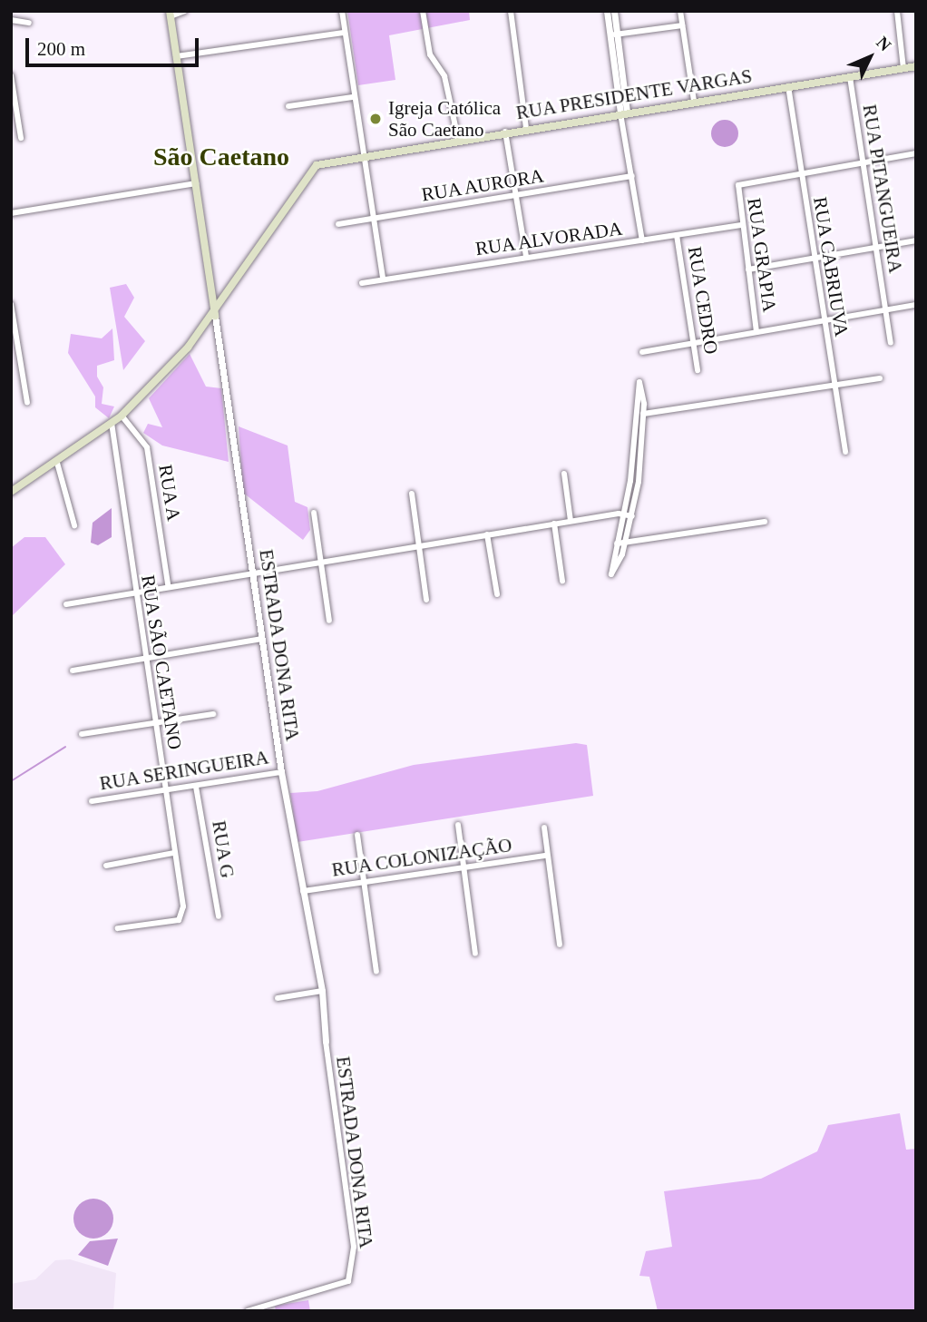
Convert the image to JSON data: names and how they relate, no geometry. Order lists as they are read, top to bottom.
{
  "streets": {
    "main road": ["RUA PRESIDENTE VARGAS", "ESTRADA DONA RITA"],
    "street": [
      "RUA AURORA",
      "RUA PITANGUEIRA",
      "RUA ALVORADA",
      "RUA GRAPIA",
      "RUA CABRIUVA",
      "RUA CEDRO",
      "RUA A",
      "RUA SÃO CAETANO",
      "RUA SERINGUEIRA",
      "RUA G",
      "RUA COLONIZAÇÃO"
    ]
  },
  "crossings": [
    ["RUA PRESIDENTE VARGAS", "RUA PITANGUEIRA"],
    ["RUA PRESIDENTE VARGAS", "RUA CABRIUVA"],
    ["RUA PRESIDENTE VARGAS", "RUA A"],
    ["RUA PRESIDENTE VARGAS", "ESTRADA DONA RITA"],
    ["RUA PRESIDENTE VARGAS", "RUA SÃO CAETANO"],
    ["RUA ALVORADA", "RUA GRAPIA"],
    ["RUA ALVORADA", "RUA CEDRO"],
    ["RUA GRAPIA", "RUA CABRIUVA"],
    ["ESTRADA DONA RITA", "RUA SERINGUEIRA"],
    ["ESTRADA DONA RITA", "RUA COLONIZAÇÃO"],
    ["RUA SÃO CAETANO", "RUA SERINGUEIRA"],
    ["RUA SERINGUEIRA", "RUA G"]
  ],
  "districts": ["São Caetano"],
  "places": ["Igreja Católica São Caetano"],
  "scale_bar": "200 m",
  "north": "top right"
}
